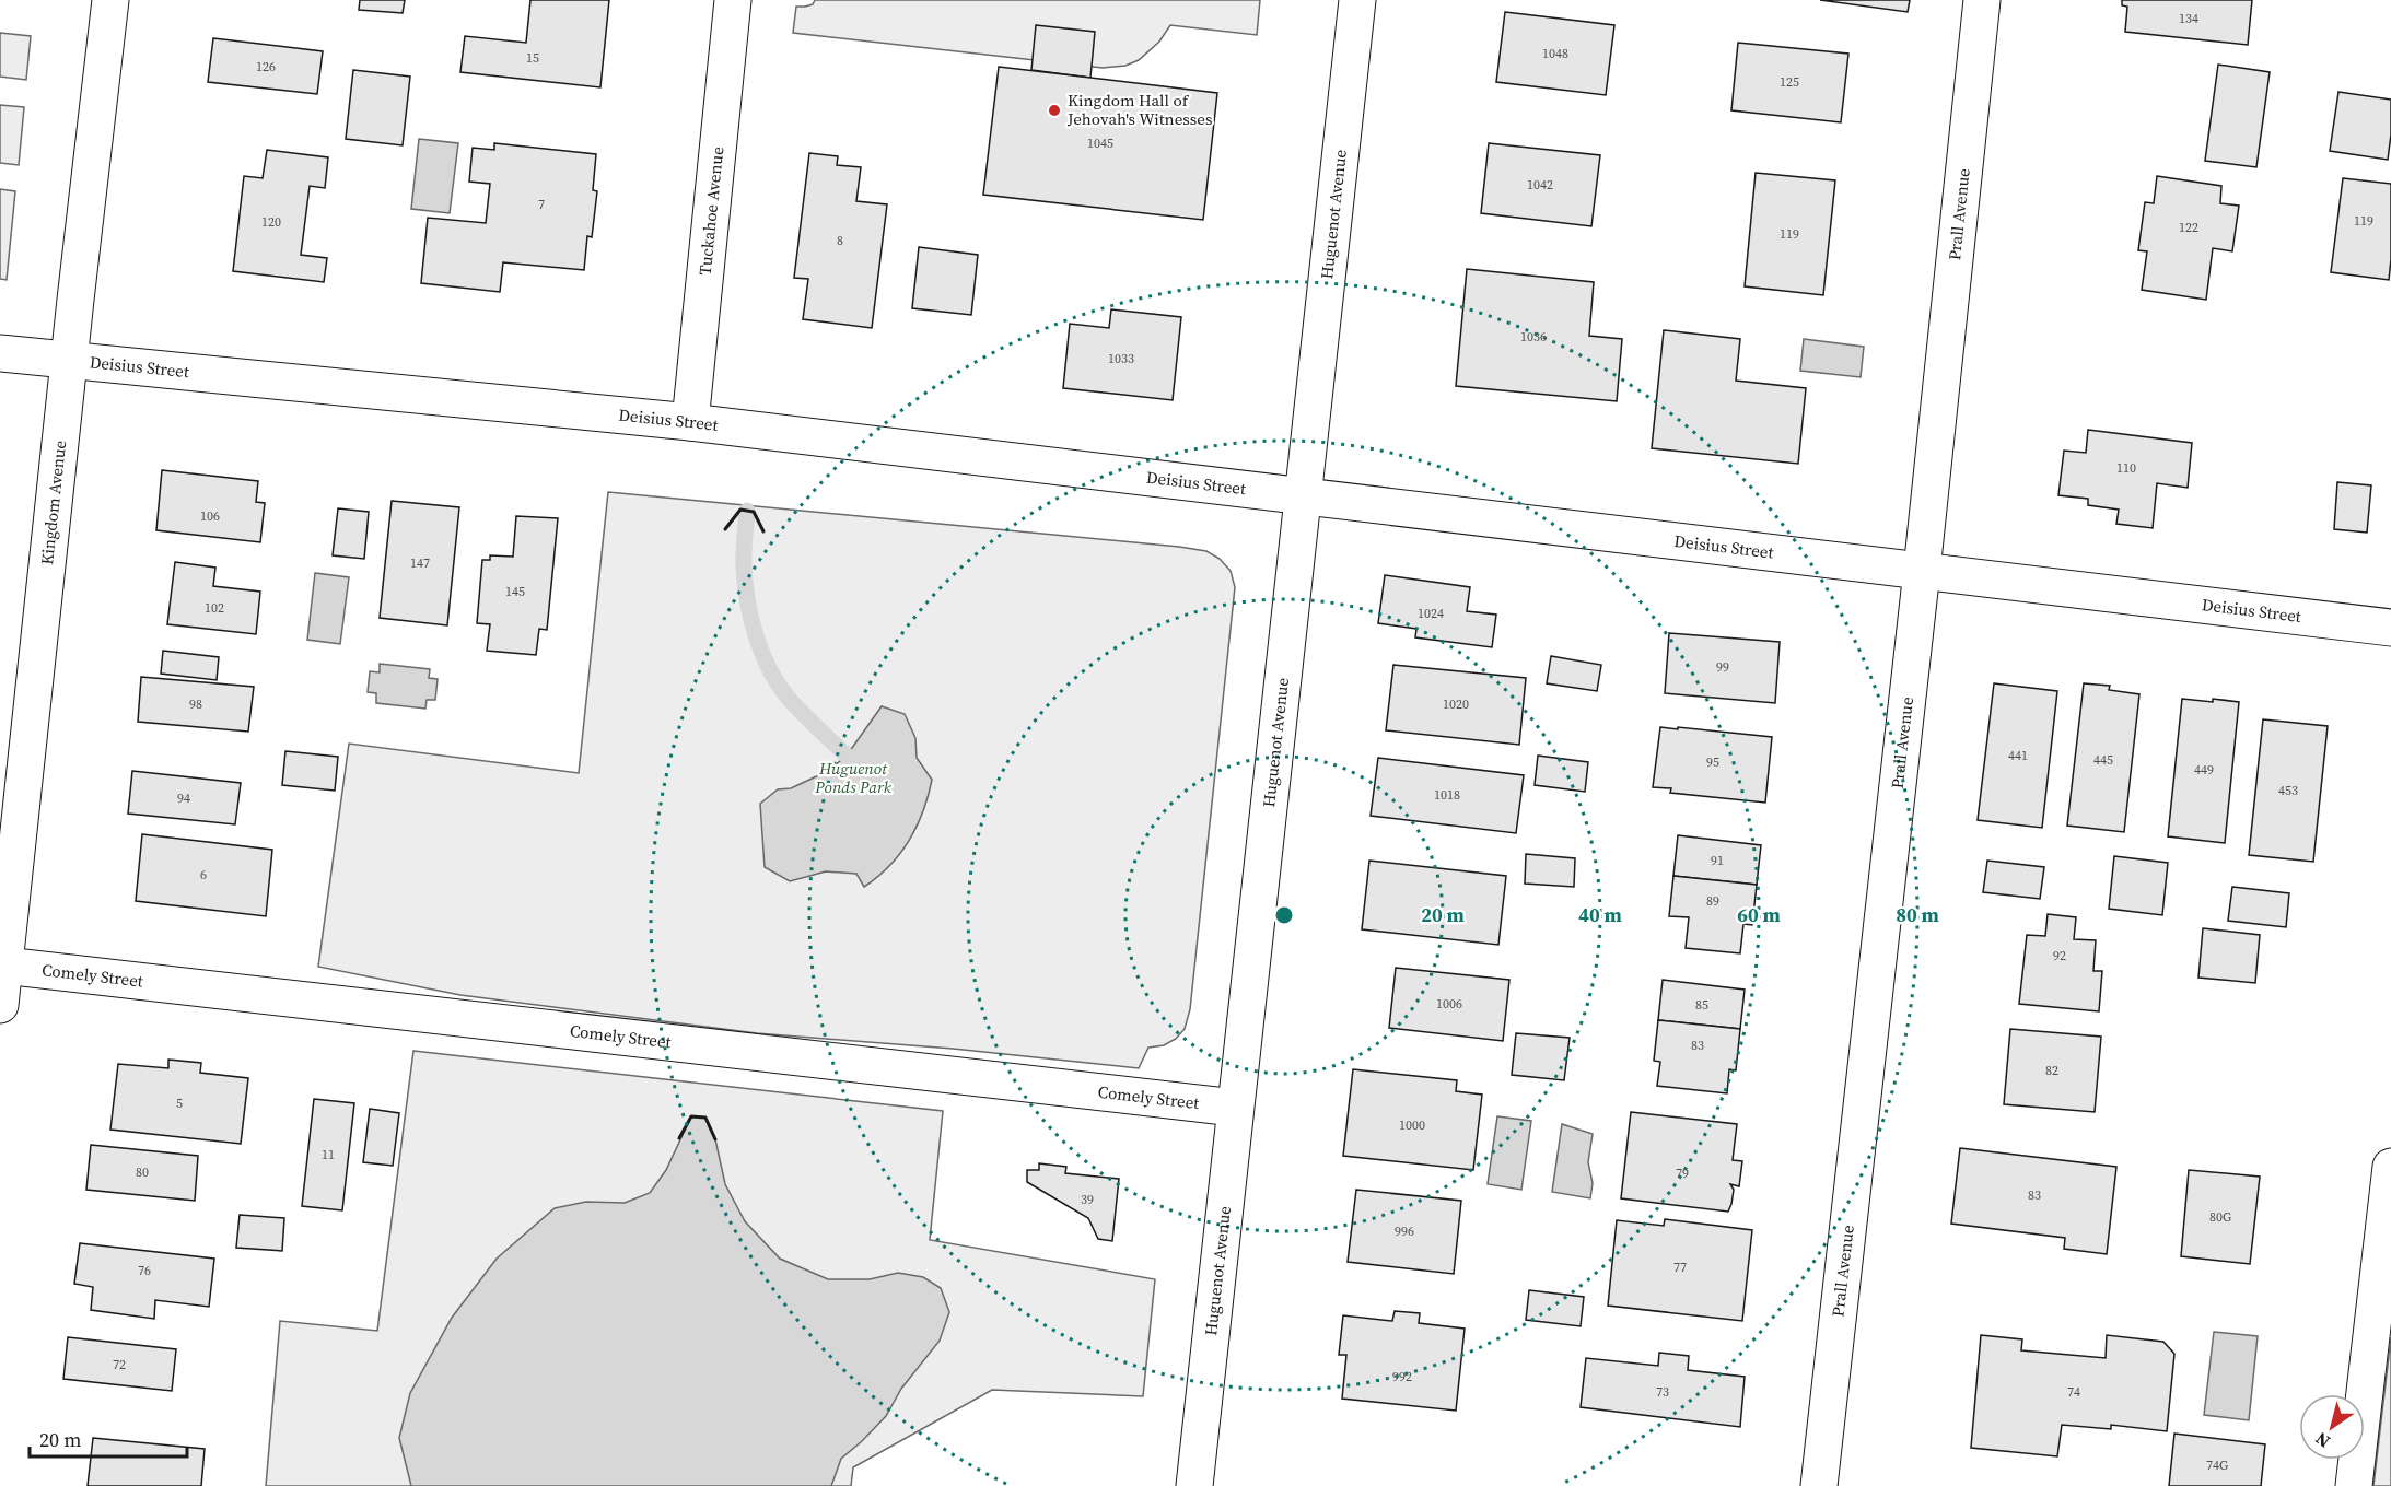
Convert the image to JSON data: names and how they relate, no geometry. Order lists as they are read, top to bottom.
{
  "streets": {
    "street": [
      "Tuckahoe Avenue",
      "Huguenot Avenue",
      "Prall Avenue",
      "Deisius Street",
      "Kingdom Avenue",
      "Comely Street"
    ]
  },
  "crossings": [
    ["Tuckahoe Avenue", "Deisius Street"],
    ["Huguenot Avenue", "Deisius Street"],
    ["Huguenot Avenue", "Comely Street"],
    ["Prall Avenue", "Deisius Street"],
    ["Deisius Street", "Kingdom Avenue"],
    ["Kingdom Avenue", "Comely Street"]
  ],
  "parks": ["Huguenot Ponds Park"],
  "places": ["Kingdom Hall of Jehovah's Witnesses"],
  "house_numbers": [
    "134",
    "1048",
    "15",
    "126",
    "125",
    "1045",
    "1042",
    "7",
    "119",
    "120",
    "122",
    "119",
    "8",
    "1036",
    "1033",
    "110",
    "106",
    "147",
    "145",
    "102",
    "1024",
    "99",
    "98",
    "1020",
    "441",
    "445",
    "95",
    "449",
    "453",
    "1018",
    "94",
    "91",
    "6",
    "89",
    "92",
    "1006",
    "85",
    "83",
    "82",
    "5",
    "1000",
    "11",
    "80",
    "79",
    "83",
    "39",
    "80G",
    "996",
    "77",
    "76",
    "72",
    "992",
    "73",
    "74",
    "74G"
  ],
  "scale_bar": "20 m",
  "north": "bottom left",
  "rings": [
    "20 m",
    "40 m",
    "60 m",
    "80 m"
  ]
}
